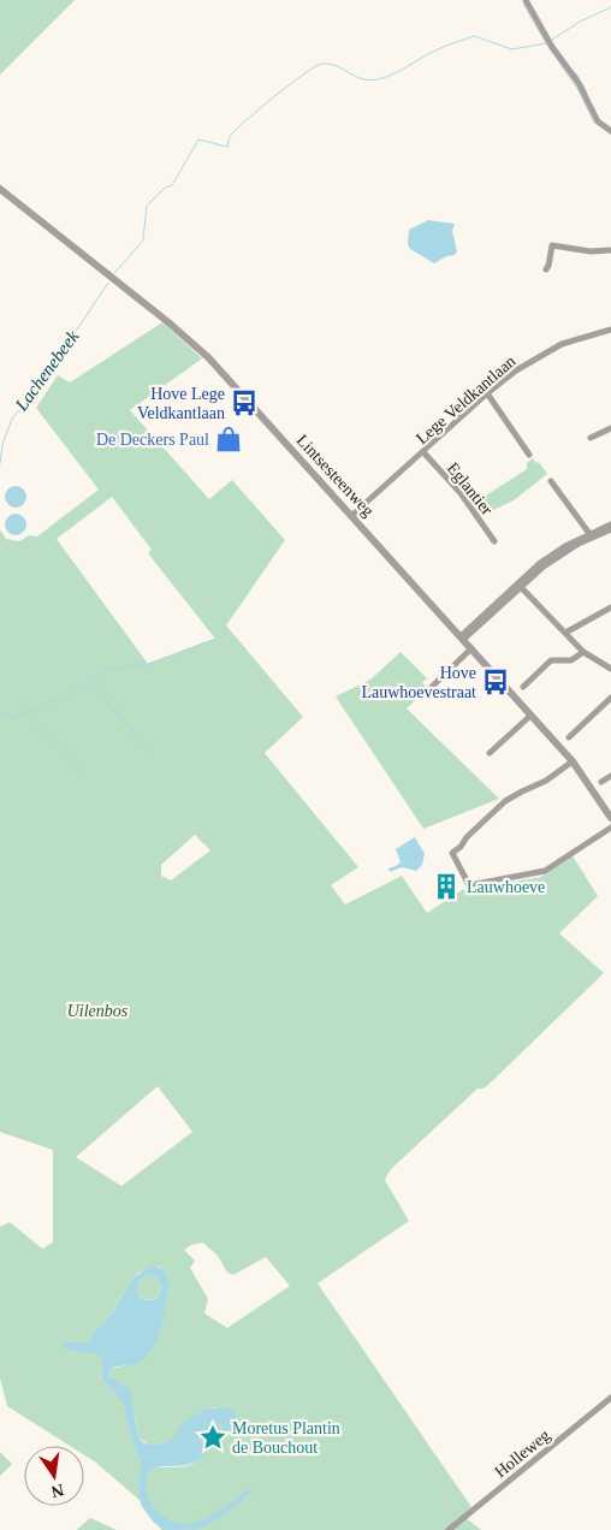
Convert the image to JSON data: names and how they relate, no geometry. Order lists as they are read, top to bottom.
{
  "streets": {
    "street": [
      "Lege Veldkantlaan",
      "Lintsesteenweg",
      "Eglantier",
      "Holleweg"
    ]
  },
  "crossings": [
    ["Lege Veldkantlaan", "Lintsesteenweg"],
    ["Lege Veldkantlaan", "Eglantier"]
  ],
  "water": ["Lachenebeek"],
  "parks": ["Uilenbos"],
  "places": {
    "bus stop": ["Hove Lege Veldkantlaan", "Hove Lauwhoevestraat"],
    "shop": ["De Deckers Paul"],
    "building": ["Lauwhoeve"],
    "place": ["Moretus Plantin de Bouchout"]
  },
  "north": "bottom"
}
